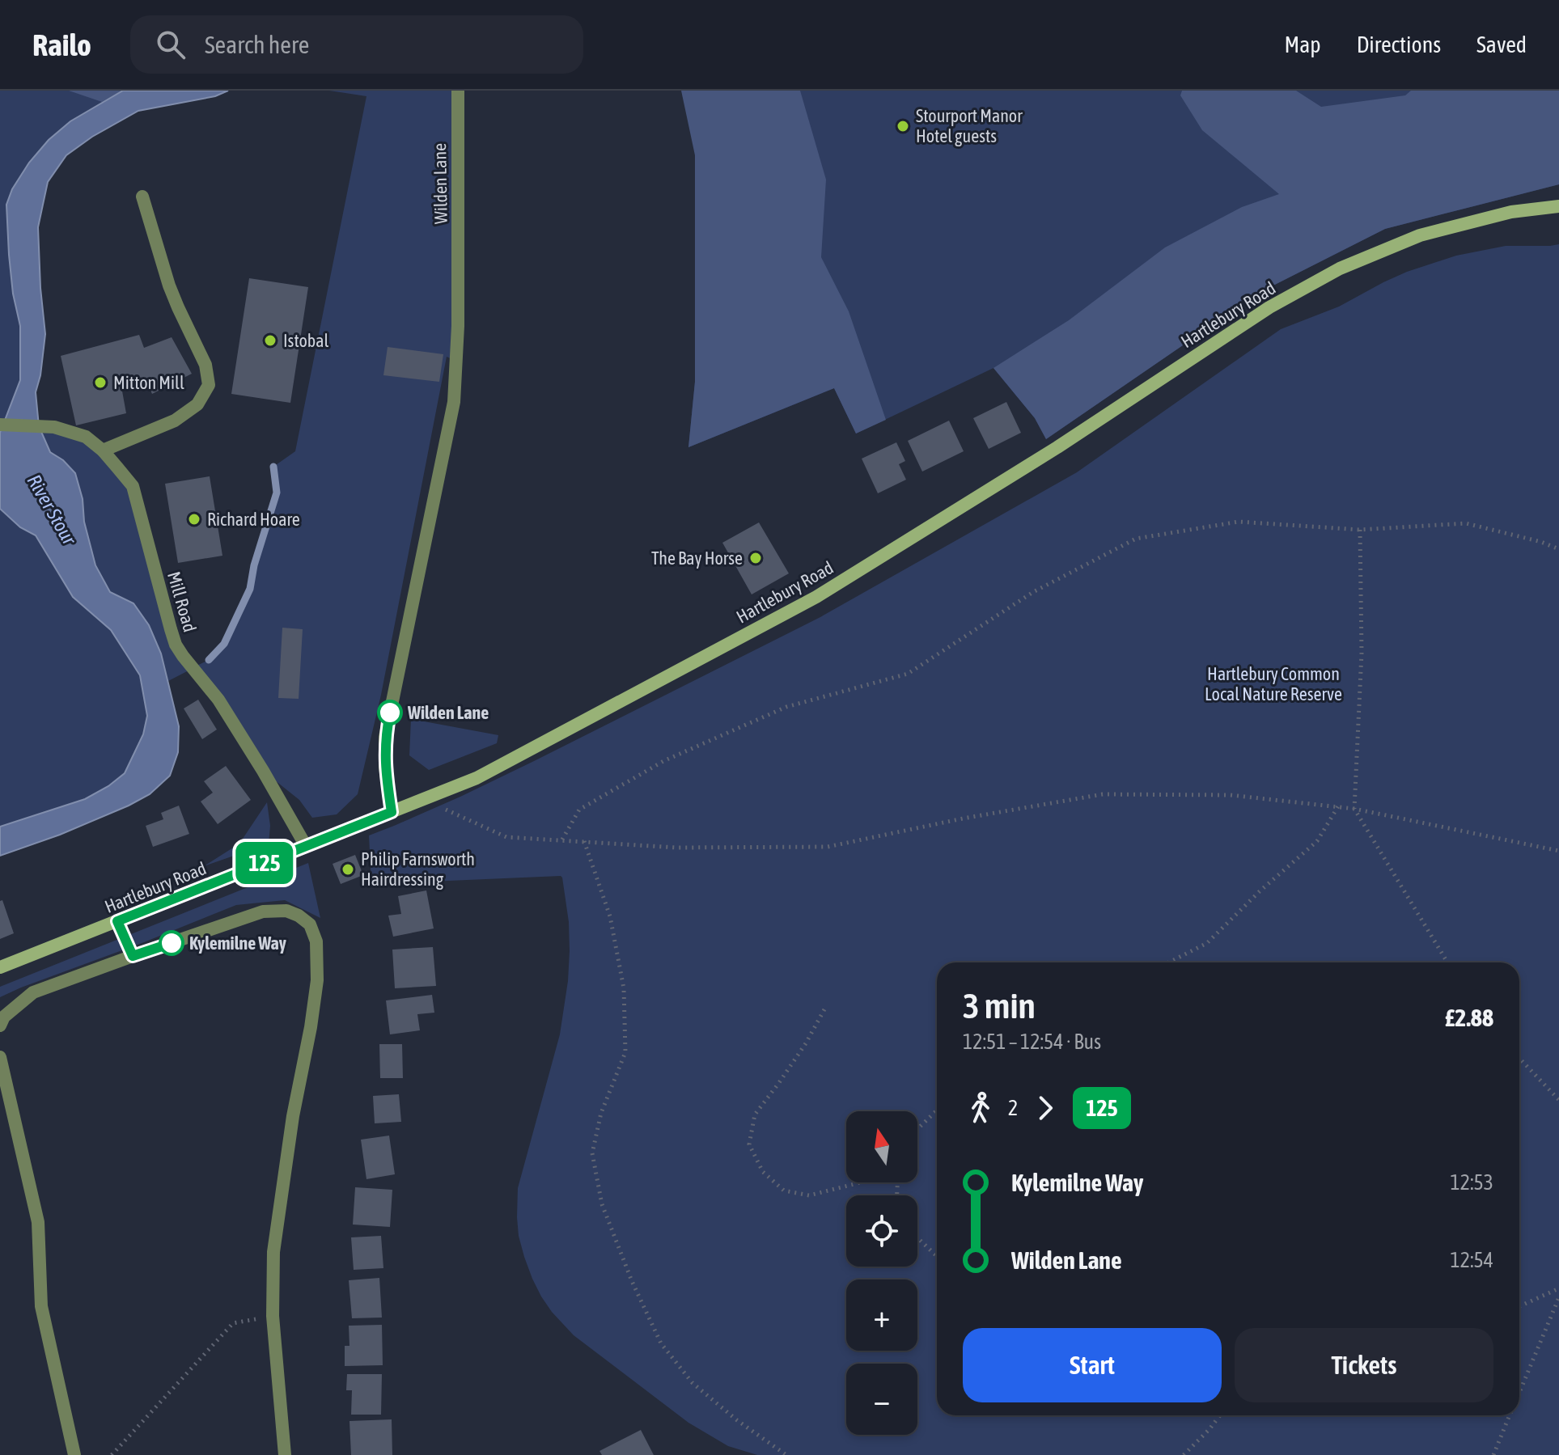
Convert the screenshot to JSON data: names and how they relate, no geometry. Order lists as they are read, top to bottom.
{
  "streets": {
    "main road": ["Hartlebury Road"],
    "street": ["Wilden Lane", "Mill Road"]
  },
  "crossings": [
    ["Wilden Lane", "Hartlebury Road"],
    ["Hartlebury Road", "Mill Road"]
  ],
  "water": ["River Stour"],
  "parks": ["Hartlebury Common Local Nature Reserve"],
  "places": [
    "Stourport Manor Hotel guests",
    "Istobal",
    "Mitton Mill",
    "Richard Hoare",
    "The Bay Horse",
    "Wilden Lane",
    "Philip Farnsworth Hairdressing",
    "Kylemilne Way"
  ],
  "lines": ["bus line 125"],
  "north": "top",
  "page": {
    "header": "Railo",
    "search": "Search here",
    "nav": ["Map", "Directions", "Saved"],
    "on_map": "125",
    "heading": ["3 min", "12:51 – 12:54 · Bus", "£2.88"],
    "legs": ["2", "125"],
    "map_buttons": ["+", "−"],
    "list": [
      {
        "name": "Kylemilne Way",
        "value": "12:53"
      },
      {
        "name": "Wilden Lane",
        "value": "12:54"
      }
    ],
    "buttons": ["Start", "Tickets"]
  }
}
